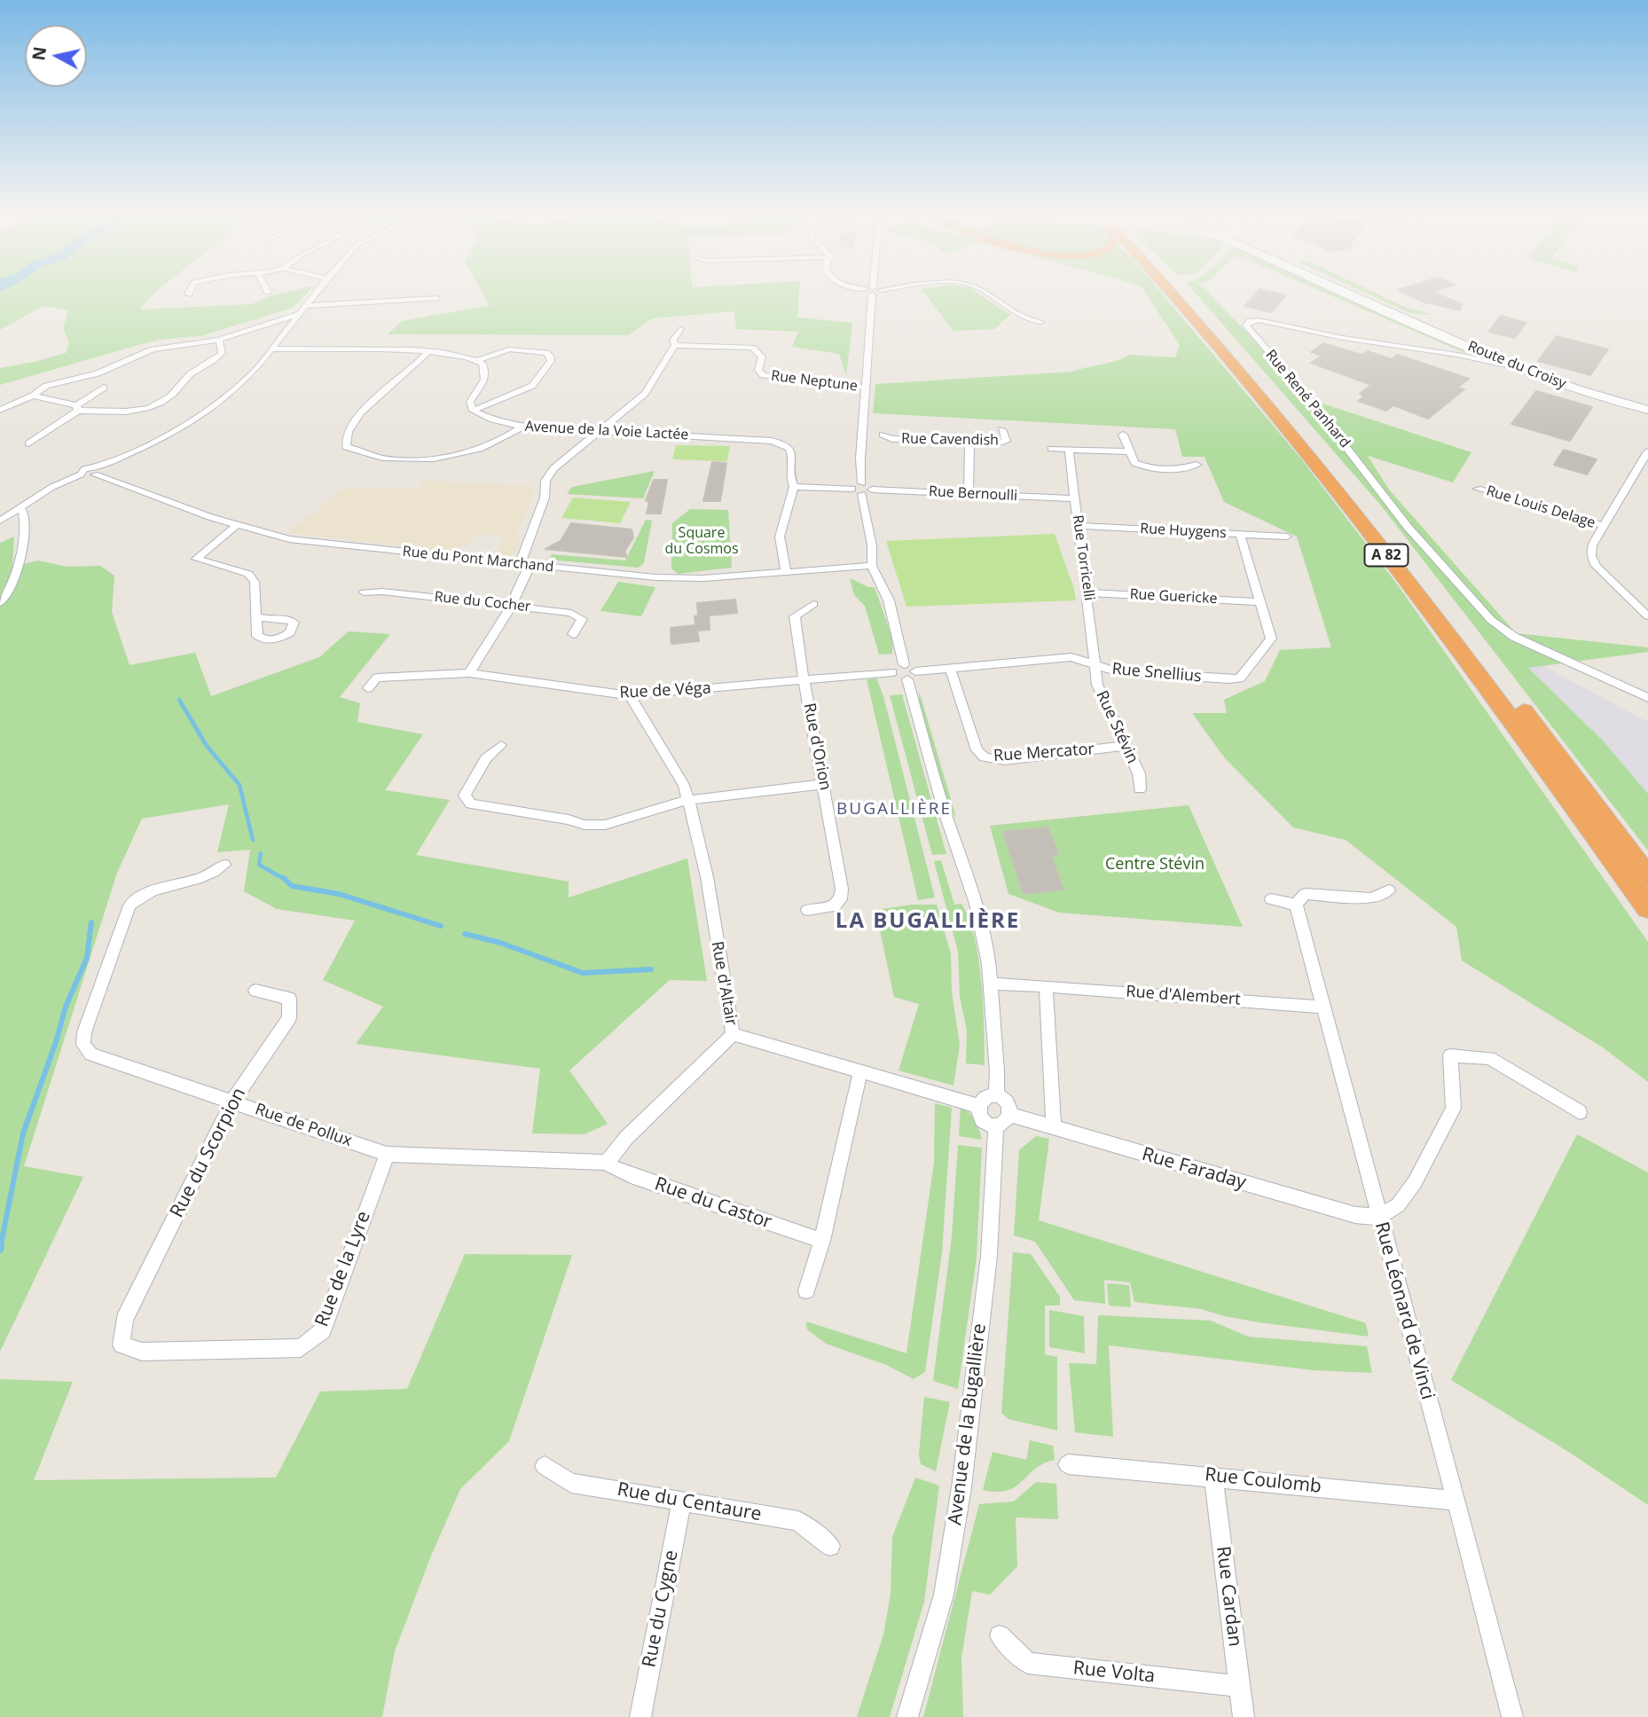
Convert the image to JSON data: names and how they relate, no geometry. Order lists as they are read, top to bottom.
{
  "streets": {
    "highway": ["A 82"],
    "main road": ["Route du Croisy"],
    "street": [
      "Rue Neptune",
      "Rue René Panhard",
      "Avenue de la Voie Lactée",
      "Rue Cavendish",
      "Rue Bernoulli",
      "Rue Louis Delage",
      "Rue Huygens",
      "Rue Torricelli",
      "Rue du Pont Marchand",
      "Rue Guericke",
      "Rue du Cocher",
      "Rue Snellius",
      "Rue de Véga",
      "Rue Stévin",
      "Rue d'Orion",
      "Rue Mercator",
      "Rue d'Altair",
      "Rue d'Alembert",
      "Rue de Pollux",
      "Rue du Scorpion",
      "Rue Faraday",
      "Rue du Castor",
      "Rue de la Lyre",
      "Rue Léonard de Vinci",
      "Avenue de la Bugallière",
      "Rue Coulomb",
      "Rue du Centaure",
      "Rue Cardan",
      "Rue du Cygne",
      "Rue Volta"
    ]
  },
  "crossings": [
    ["Route du Croisy", "Rue René Panhard"],
    ["Avenue de la Voie Lactée", "Rue du Pont Marchand"],
    ["Rue Bernoulli", "Rue Torricelli"],
    ["Rue Huygens", "Rue Torricelli"],
    ["Rue Huygens", "Rue Snellius"],
    ["Rue Torricelli", "Rue Guericke"],
    ["Rue Torricelli", "Rue Snellius"],
    ["Rue Torricelli", "Rue Stévin"],
    ["Rue Guericke", "Rue Snellius"],
    ["Rue Snellius", "Rue Stévin"],
    ["Rue Snellius", "Rue Mercator"],
    ["Rue de Véga", "Rue d'Orion"],
    ["Rue de Véga", "Rue d'Altair"],
    ["Rue Stévin", "Rue Mercator"],
    ["Rue d'Altair", "Rue Faraday"],
    ["Rue d'Altair", "Avenue de la Bugallière"],
    ["Rue d'Alembert", "Rue Léonard de Vinci"],
    ["Rue de Pollux", "Rue du Scorpion"],
    ["Rue de Pollux", "Rue du Castor"],
    ["Rue de Pollux", "Rue de la Lyre"],
    ["Rue du Scorpion", "Rue de la Lyre"],
    ["Rue Faraday", "Rue Léonard de Vinci"],
    ["Rue Faraday", "Avenue de la Bugallière"],
    ["Rue Léonard de Vinci", "Rue Coulomb"],
    ["Rue Coulomb", "Rue Cardan"],
    ["Rue du Centaure", "Rue du Cygne"],
    ["Rue Cardan", "Rue Volta"]
  ],
  "districts": ["BUGALLIÈRE", "LA BUGALLIÈRE"],
  "parks": ["Square du Cosmos", "Centre Stévin"],
  "north": "left"
}
